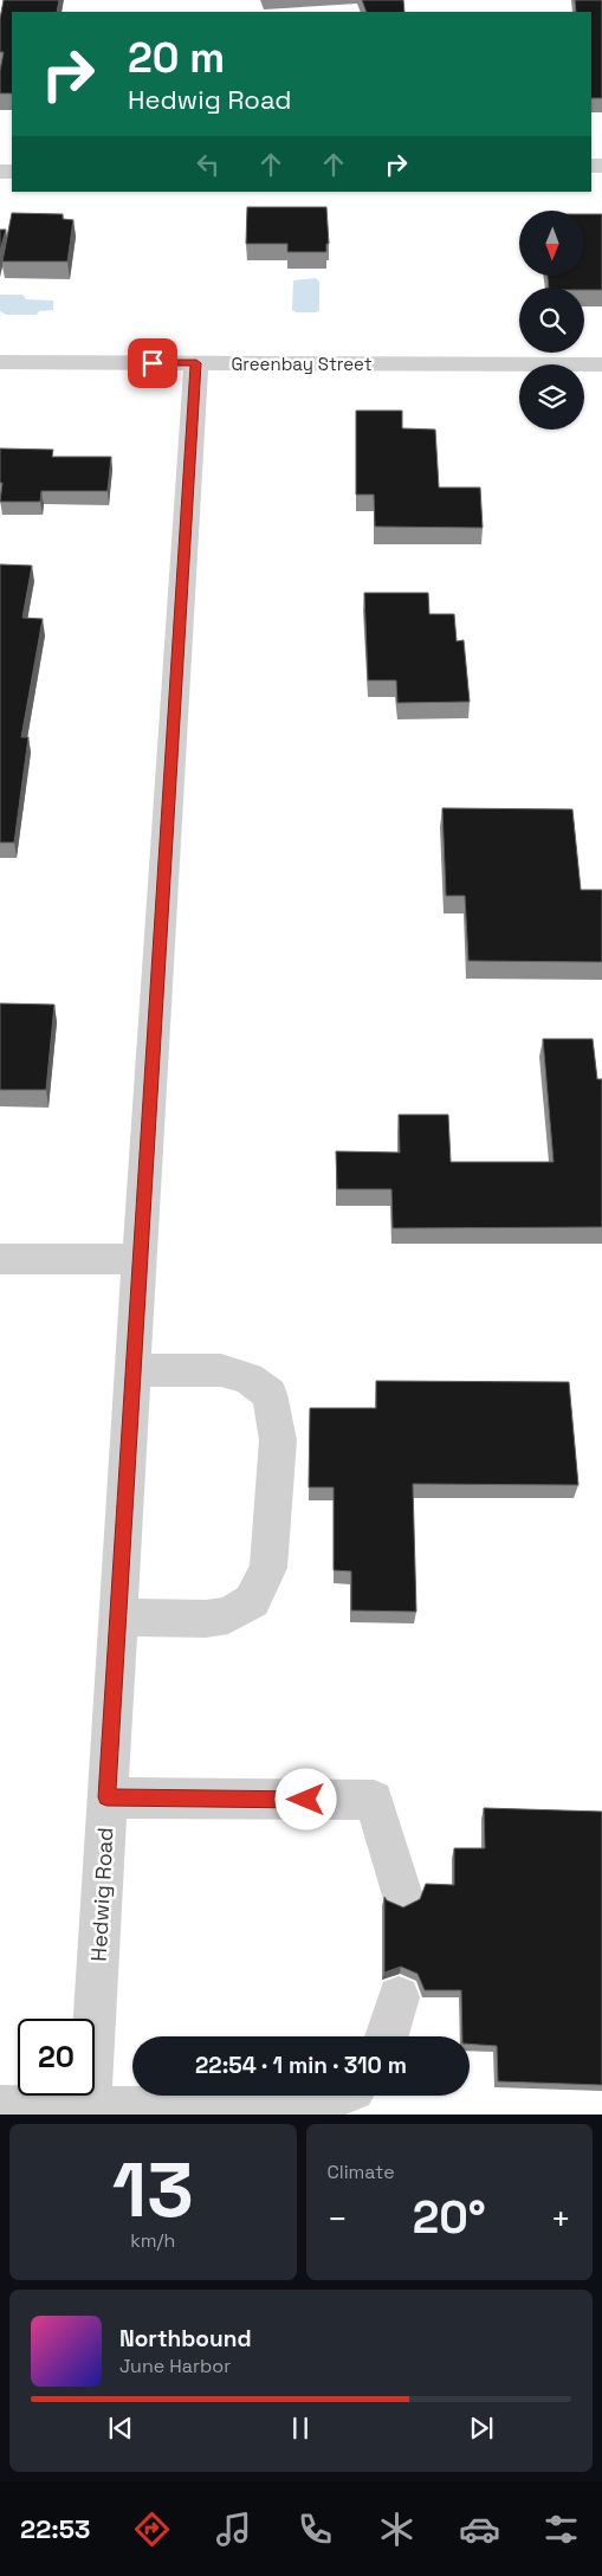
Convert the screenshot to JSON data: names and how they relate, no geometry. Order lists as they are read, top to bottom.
{
  "streets": {
    "street": ["Greenbay Street", "Hedwig Road"]
  },
  "crossings": [
    ["Greenbay Street", "Hedwig Road"]
  ],
  "north": "bottom",
  "page": {
    "turn": ["20 m", "Hedwig Road"],
    "limit": "20",
    "trip": "22:54 · 1 min · 310 m",
    "tile": [
      ["13", "km/h"],
      "Climate"
    ],
    "heat": ["−", "20°", "+"],
    "song": ["Northbound", "June Harbor"],
    "tabs": "22:53"
  }
}
